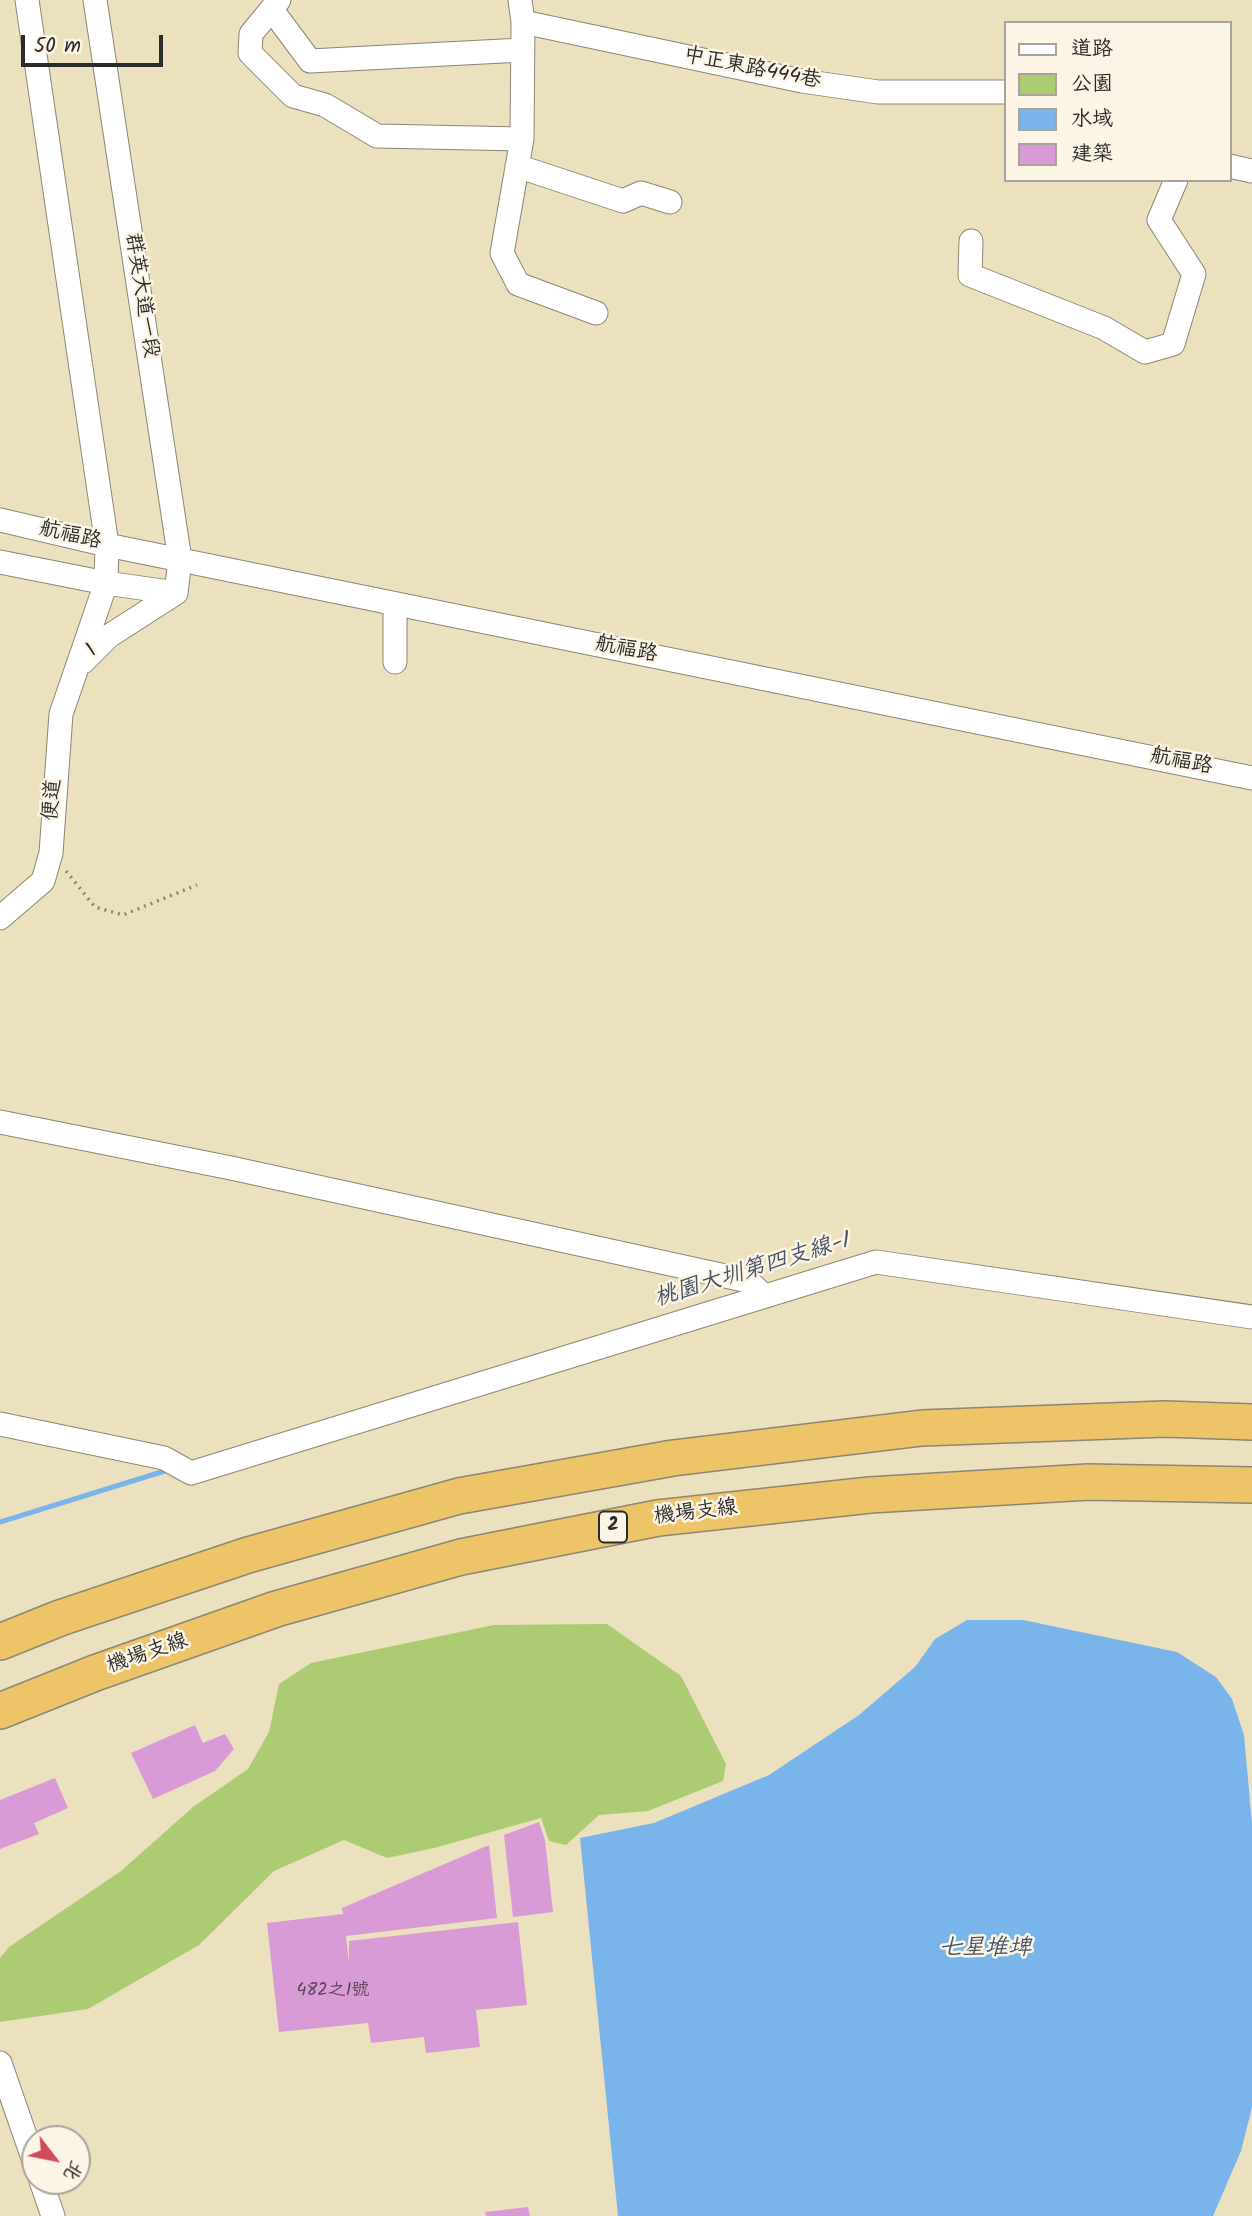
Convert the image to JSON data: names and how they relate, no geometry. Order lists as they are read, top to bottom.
{
  "streets": {
    "highway": ["機場支線", "2"],
    "street": [
      "中正東路444巷",
      "群英大道一段",
      "航福路",
      "1",
      "便道"
    ]
  },
  "crossings": [
    ["群英大道一段", "航福路"],
    ["群英大道一段", "1"],
    ["航福路", "1"],
    ["1", "便道"]
  ],
  "water": ["桃園大圳第四支線-1", "七星堆埤"],
  "house_numbers": ["482之1號"],
  "legend": [
    "道路",
    "公園",
    "水域",
    "建築"
  ],
  "scale_bar": "50 m",
  "north": "bottom right"
}
